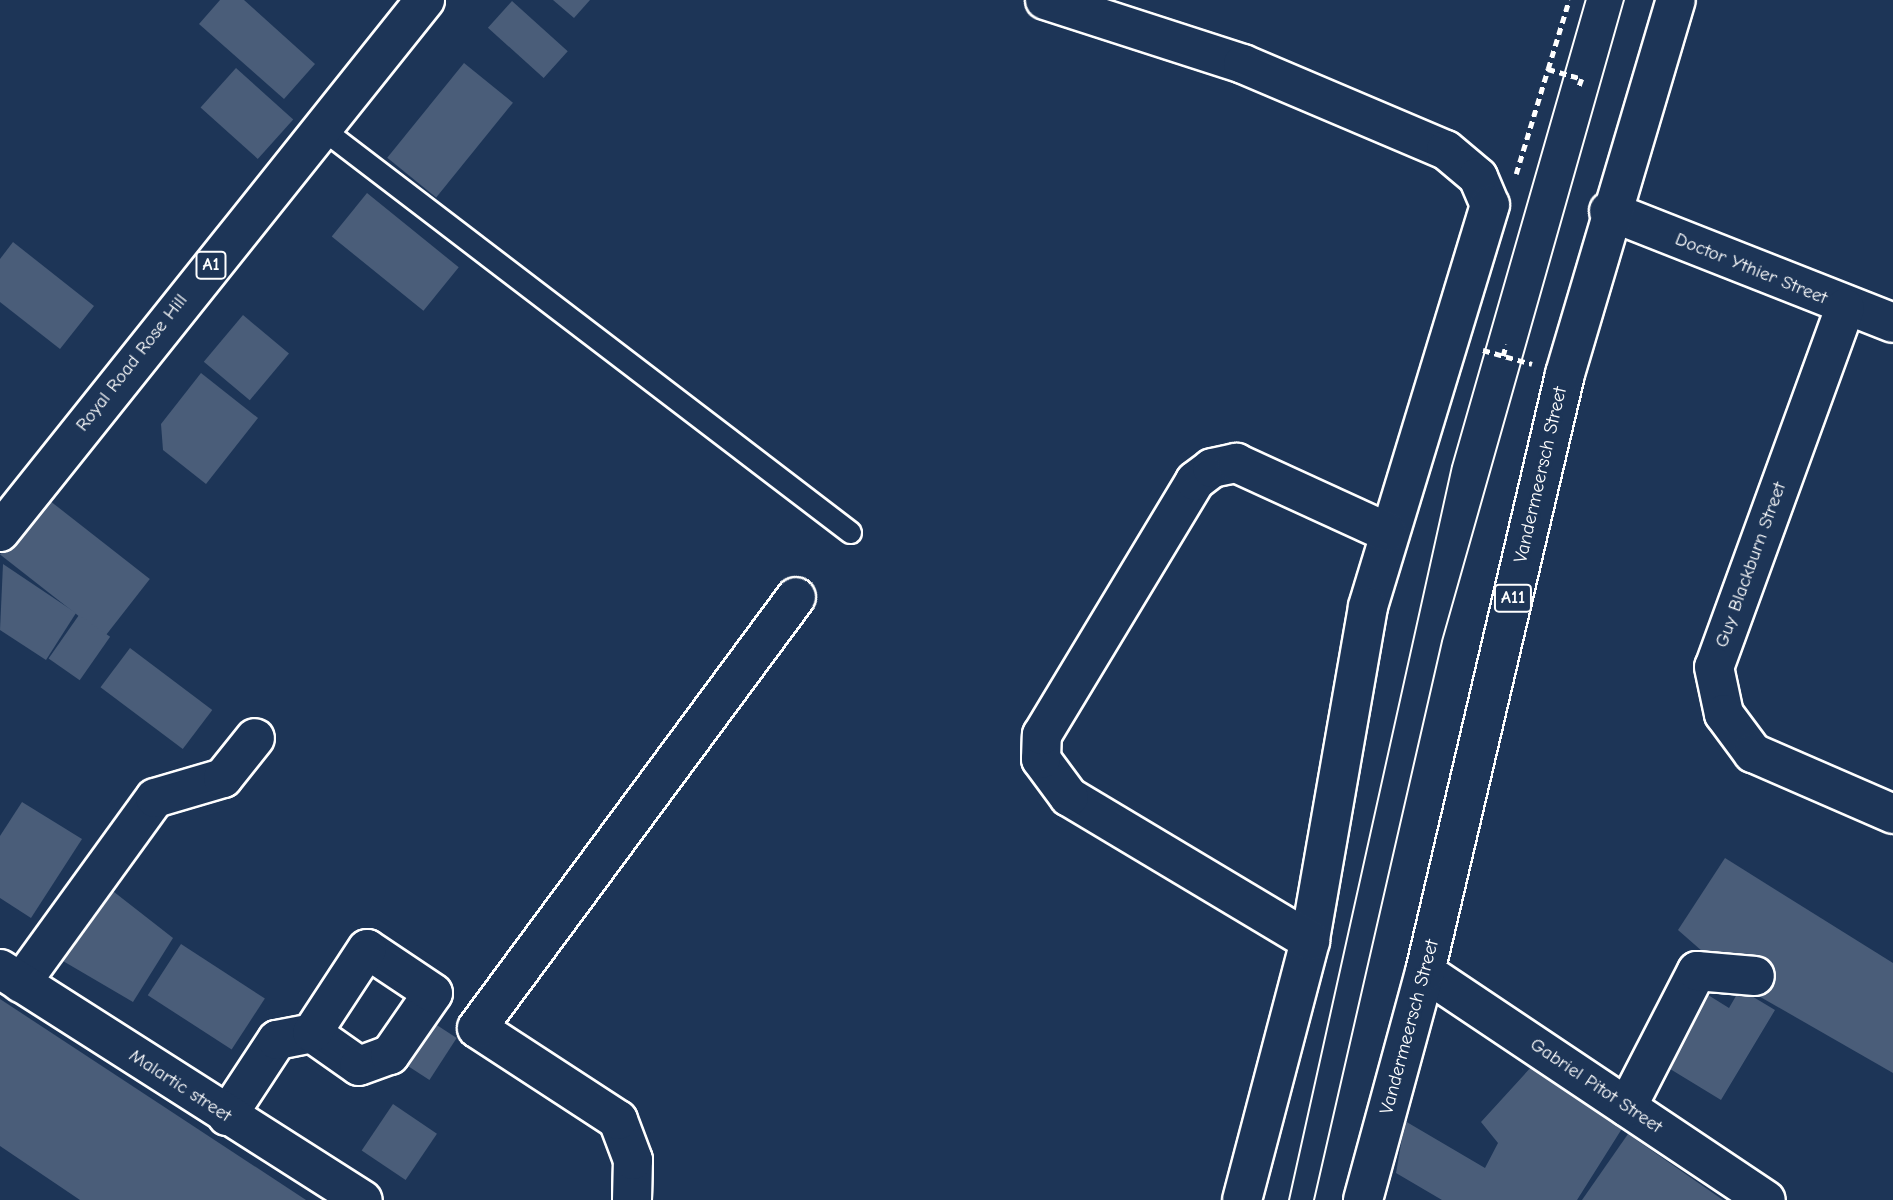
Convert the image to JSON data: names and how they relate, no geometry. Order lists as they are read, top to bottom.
{
  "streets": {
    "street": [
      "A1",
      "Doctor Ythier Street",
      "Royal Road Rose Hill",
      "Vandermeersch Street",
      "Guy Blackburn Street",
      "A11",
      "Malartic street",
      "Gabriel Pitot Street"
    ]
  },
  "crossings": [
    ["Doctor Ythier Street", "Vandermeersch Street"],
    ["Doctor Ythier Street", "Guy Blackburn Street"],
    ["Vandermeersch Street", "Gabriel Pitot Street"]
  ]
}
